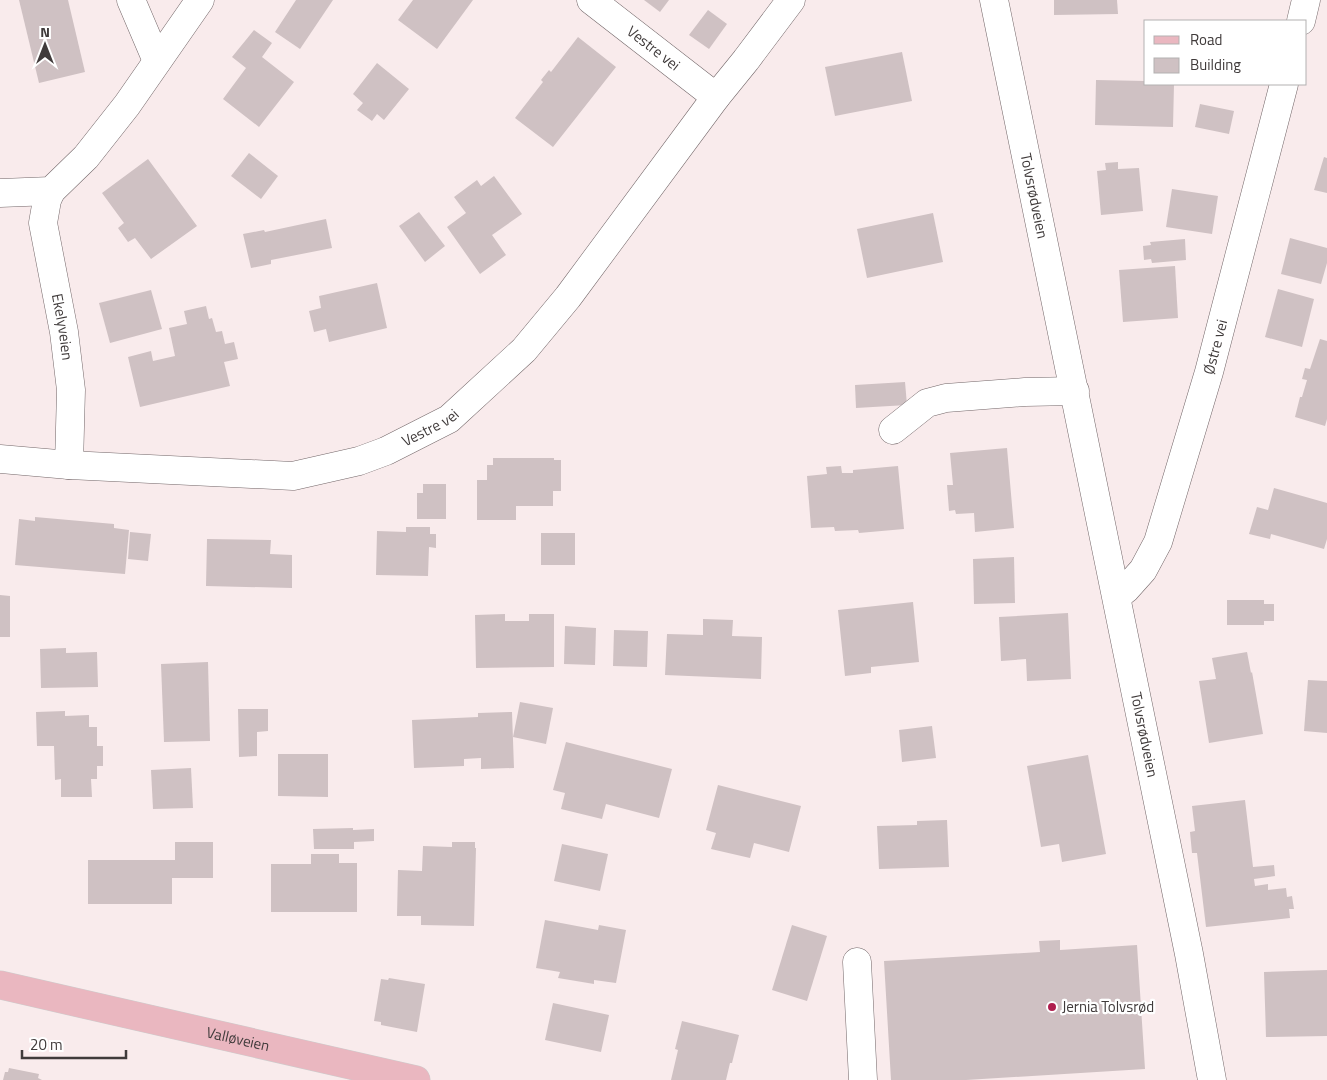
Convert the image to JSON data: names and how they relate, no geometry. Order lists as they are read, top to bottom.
{
  "streets": {
    "main road": ["Valløveien"],
    "street": [
      "Vestre vei",
      "Tolvsrødveien",
      "Ekelyveien",
      "Østre vei"
    ]
  },
  "crossings": [
    ["Vestre vei", "Ekelyveien"],
    ["Tolvsrødveien", "Østre vei"]
  ],
  "places": ["Jernia Tolvsrød"],
  "legend": ["Road", "Building"],
  "scale_bar": "20 m",
  "north": "top"
}
